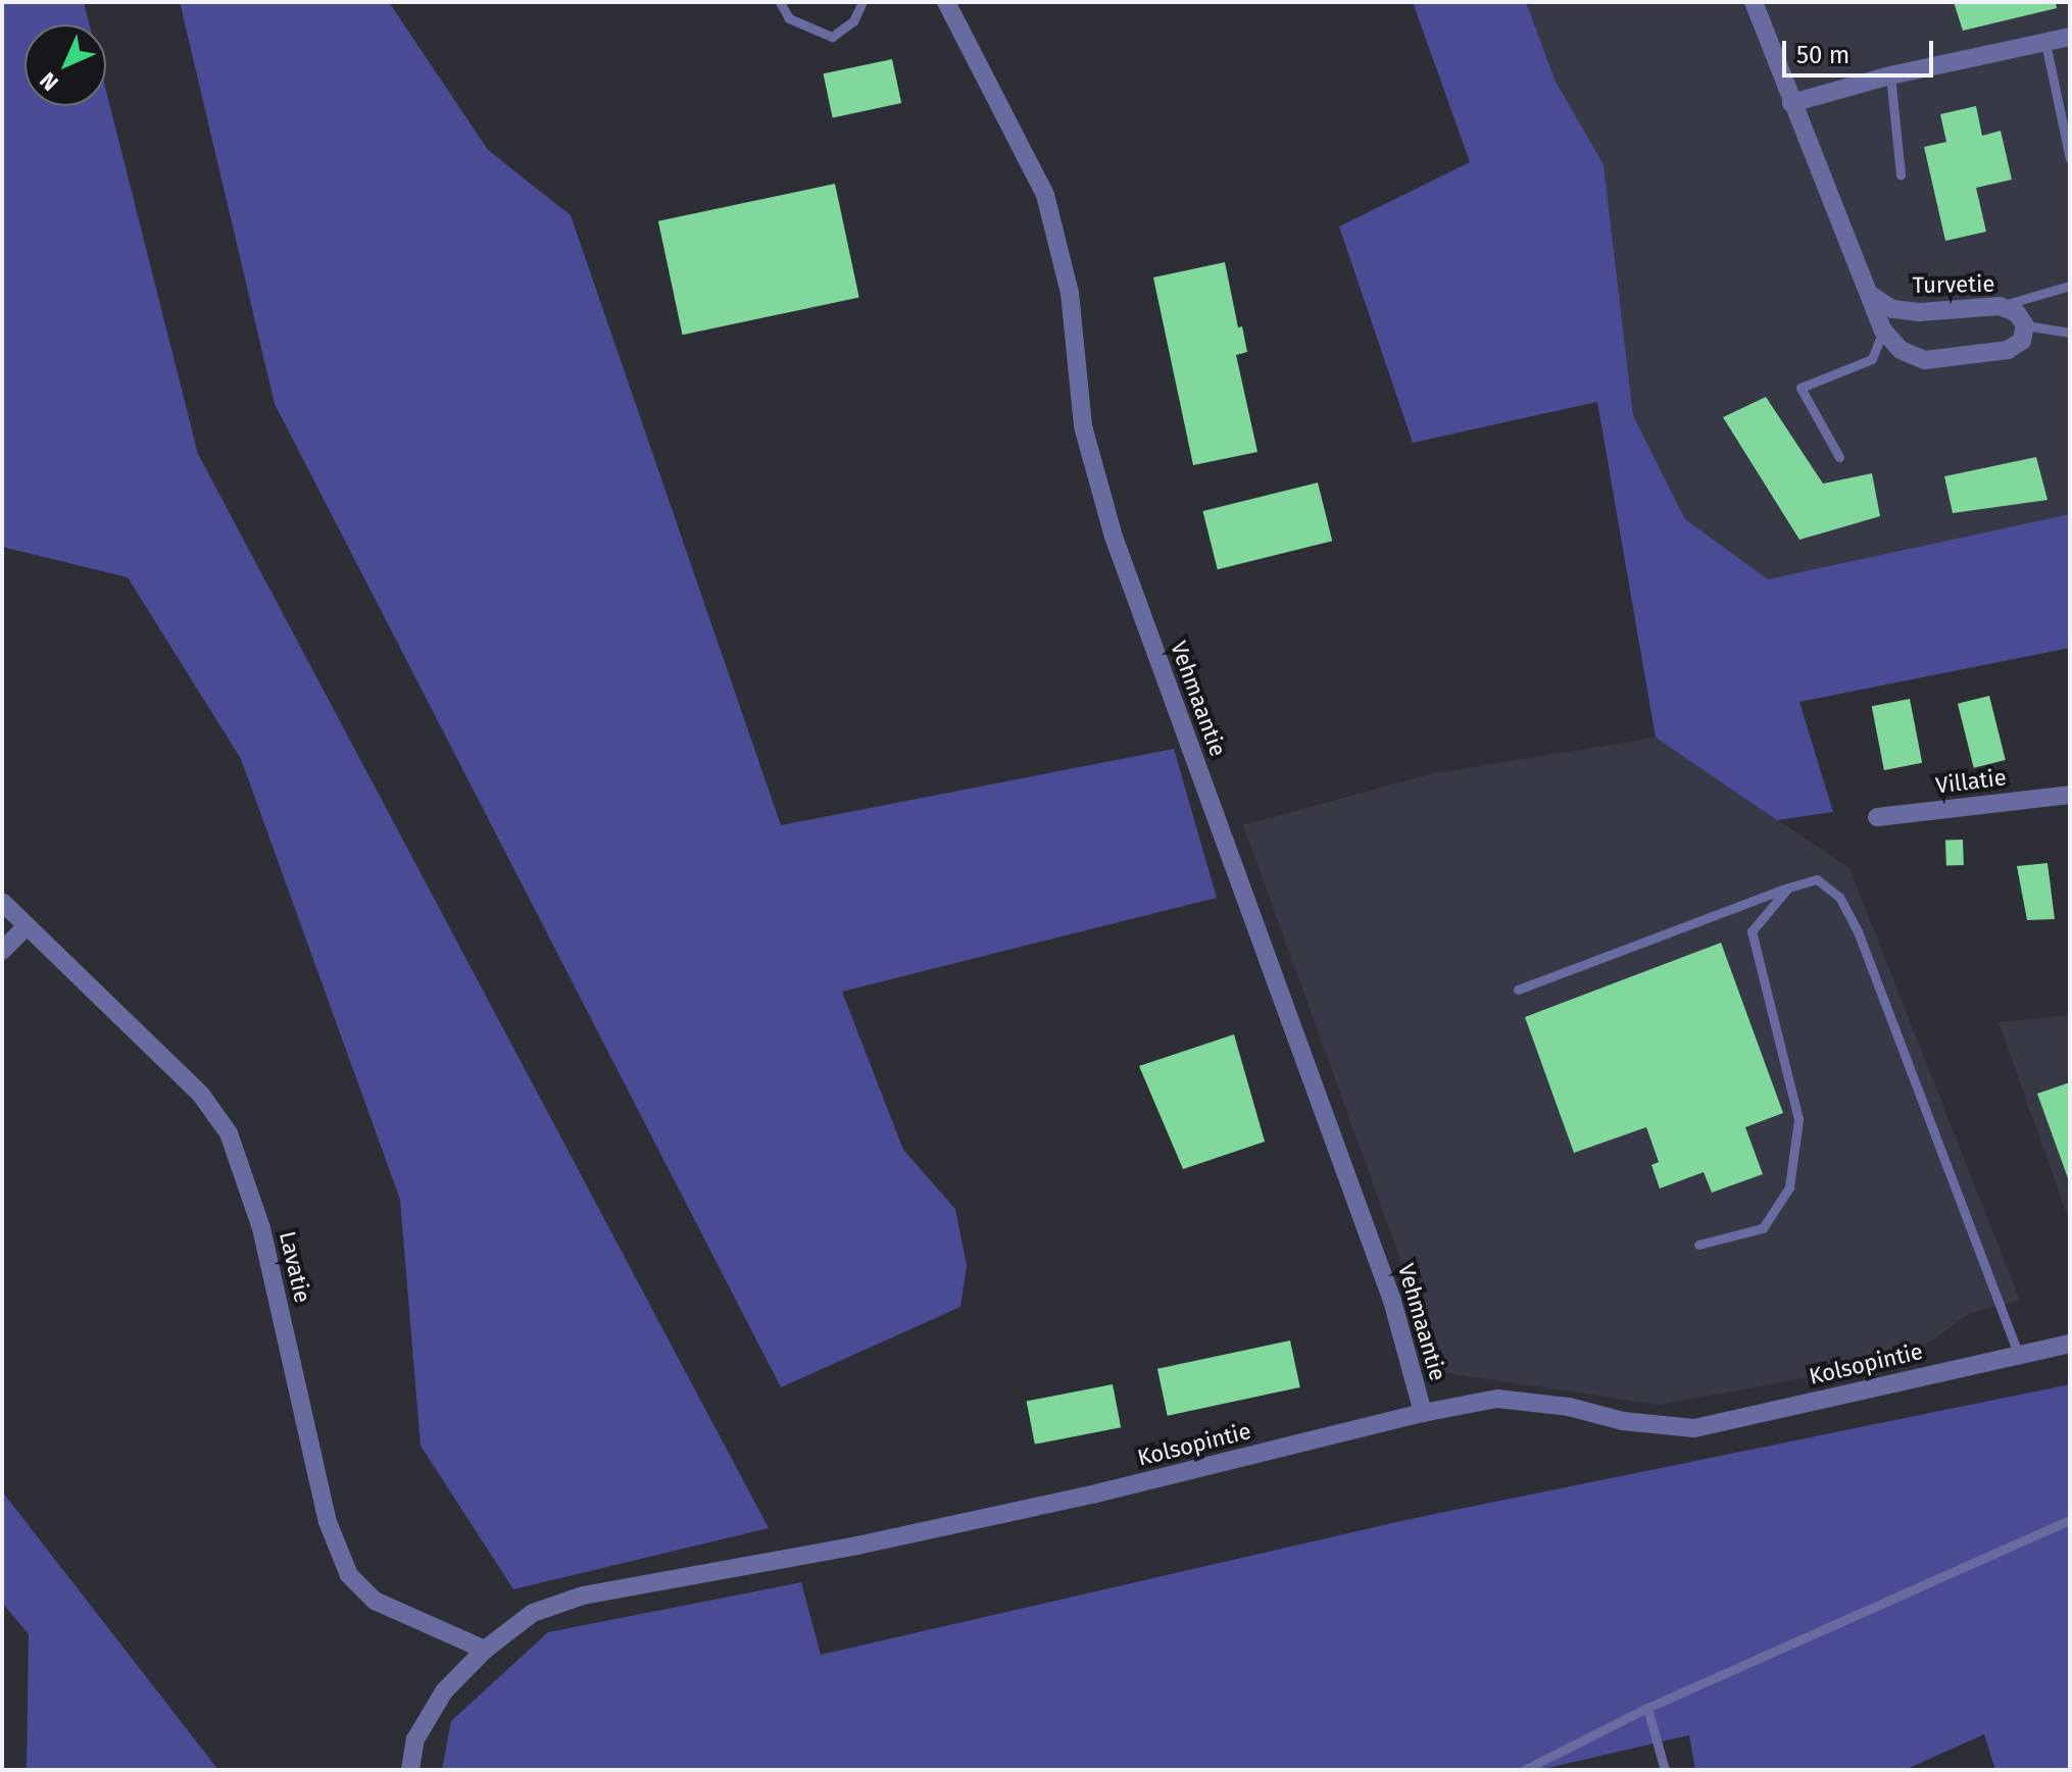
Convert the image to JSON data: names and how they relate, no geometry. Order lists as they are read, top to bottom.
{
  "streets": {
    "street": [
      "Turvetie",
      "Vehmaantie",
      "Villatie",
      "Lavatie",
      "Kolsopintie"
    ]
  },
  "crossings": [
    ["Vehmaantie", "Kolsopintie"],
    ["Lavatie", "Kolsopintie"]
  ],
  "scale_bar": "50 m",
  "north": "bottom left"
}
